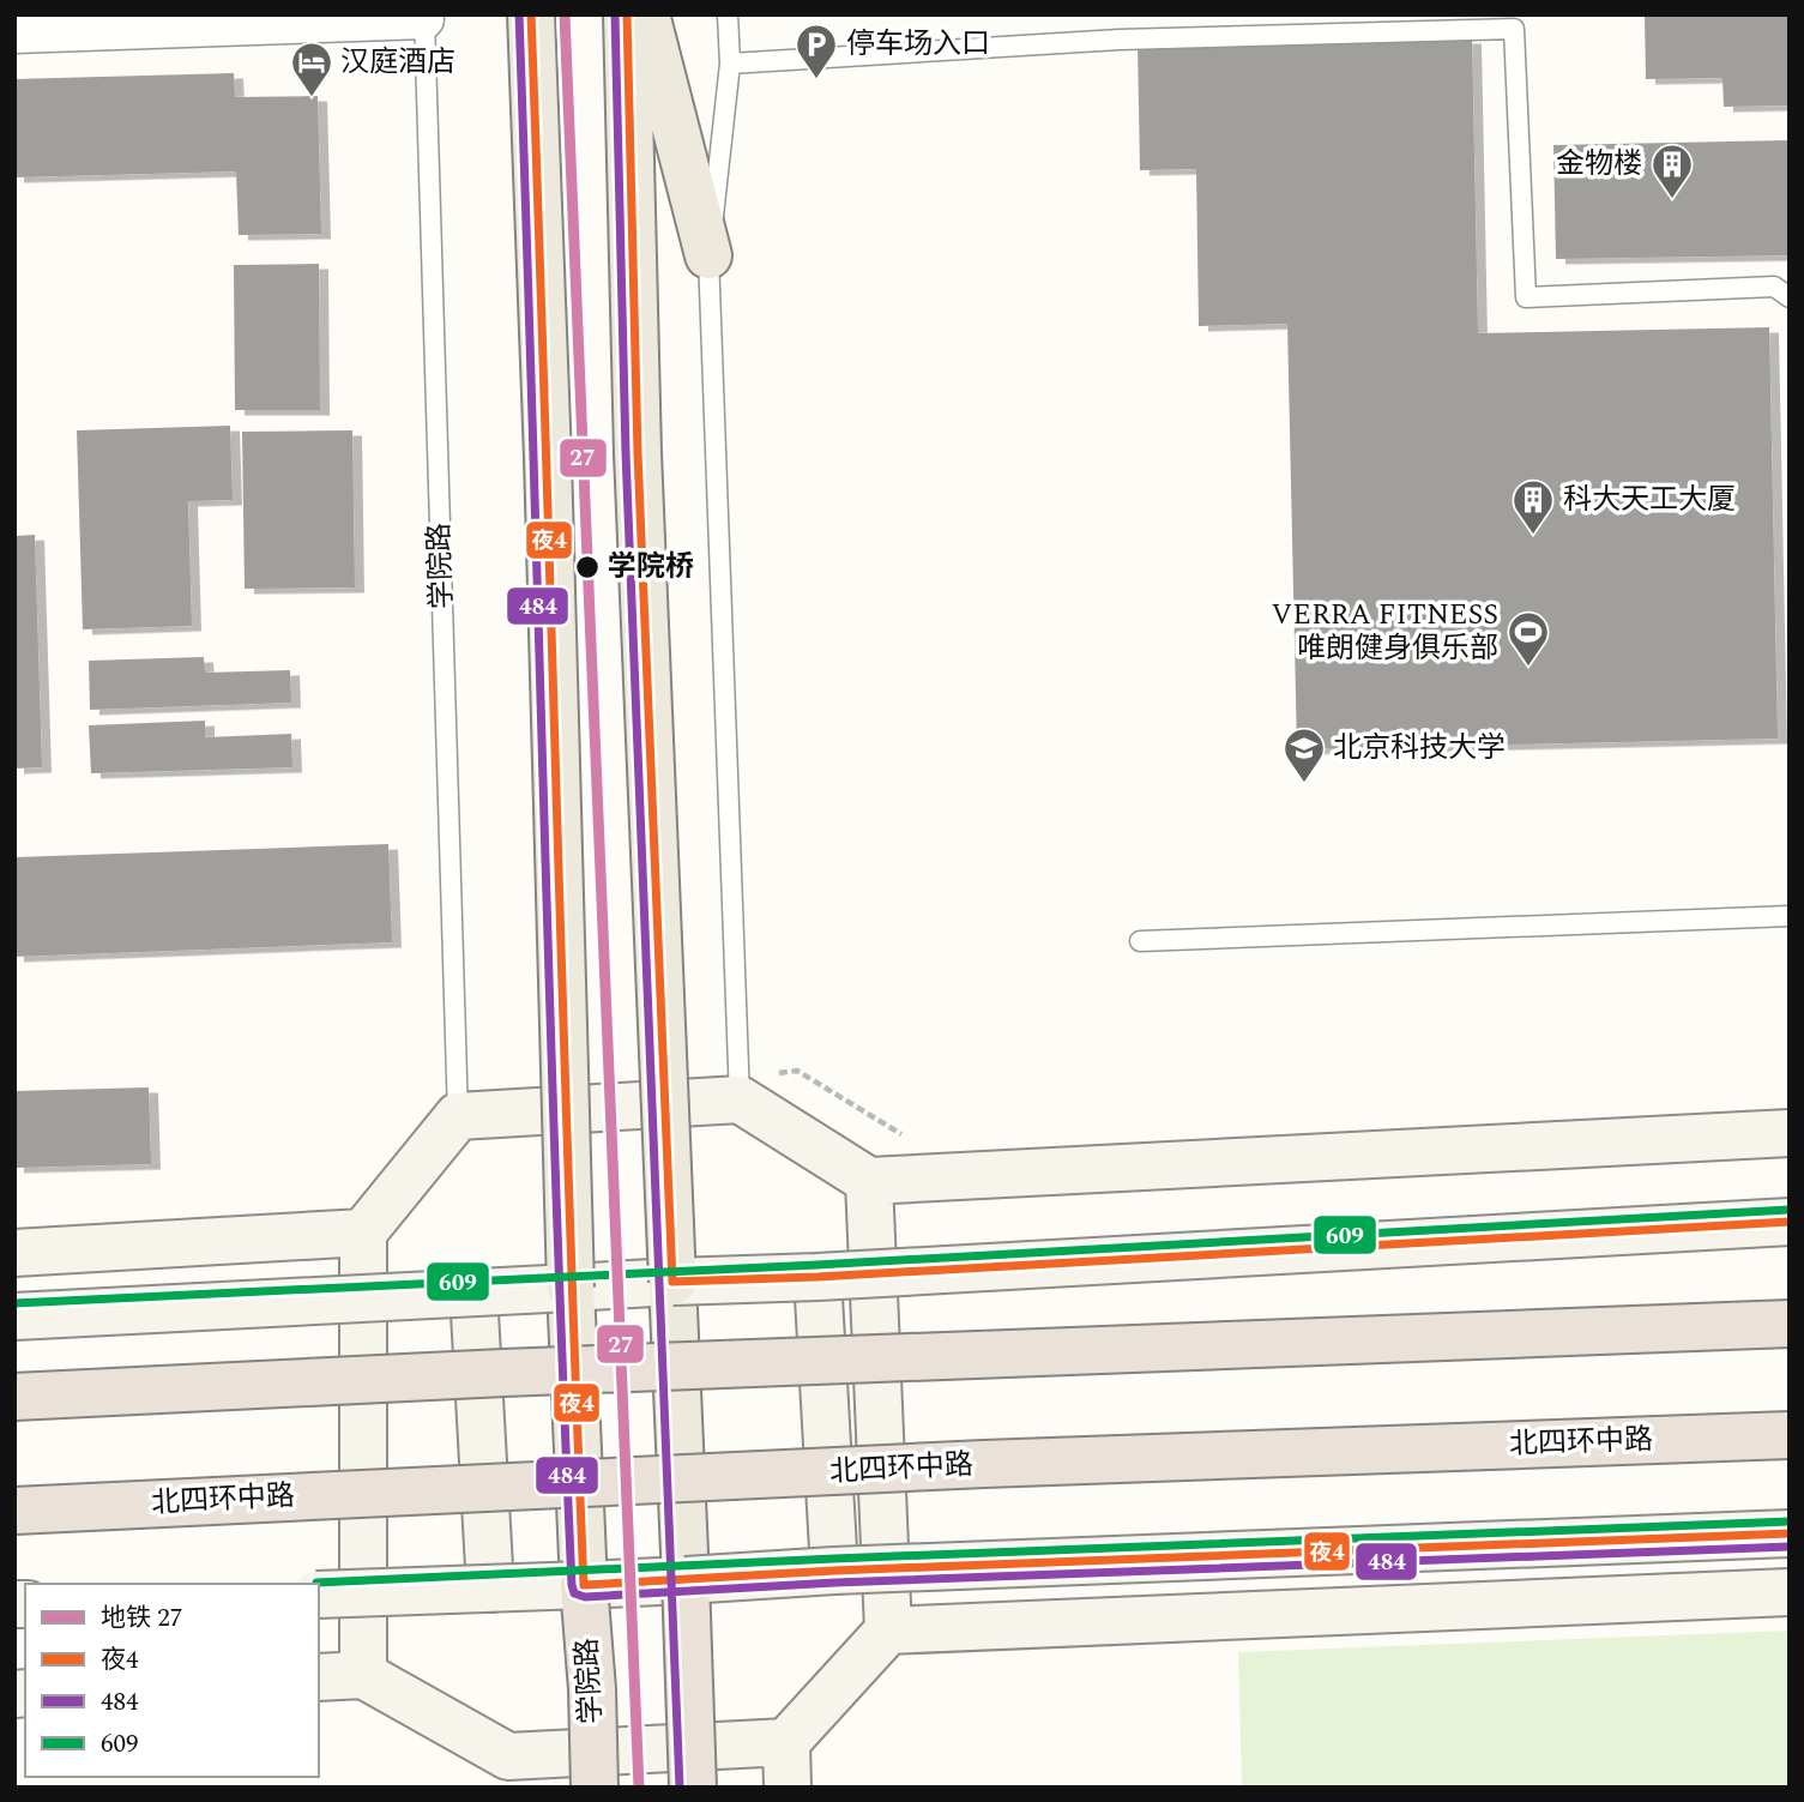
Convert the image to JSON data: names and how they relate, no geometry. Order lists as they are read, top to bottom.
{
  "streets": {
    "highway": ["学院路", "北四环中路"]
  },
  "places": {
    "parking": ["停车场入口"],
    "hotel": ["汉庭酒店"],
    "building": ["金物楼", "科大天工大厦"],
    "other": ["学院桥"],
    "sports": ["VERRA FITNESS 唯朗健身俱乐部"],
    "school or university": ["北京科技大学"]
  },
  "lines": [
    "metro line 27",
    "transit line 夜4",
    "transit line 484",
    "transit line 609"
  ],
  "legend": [
    "地铁 27",
    "夜4",
    "484",
    "609"
  ]
}
